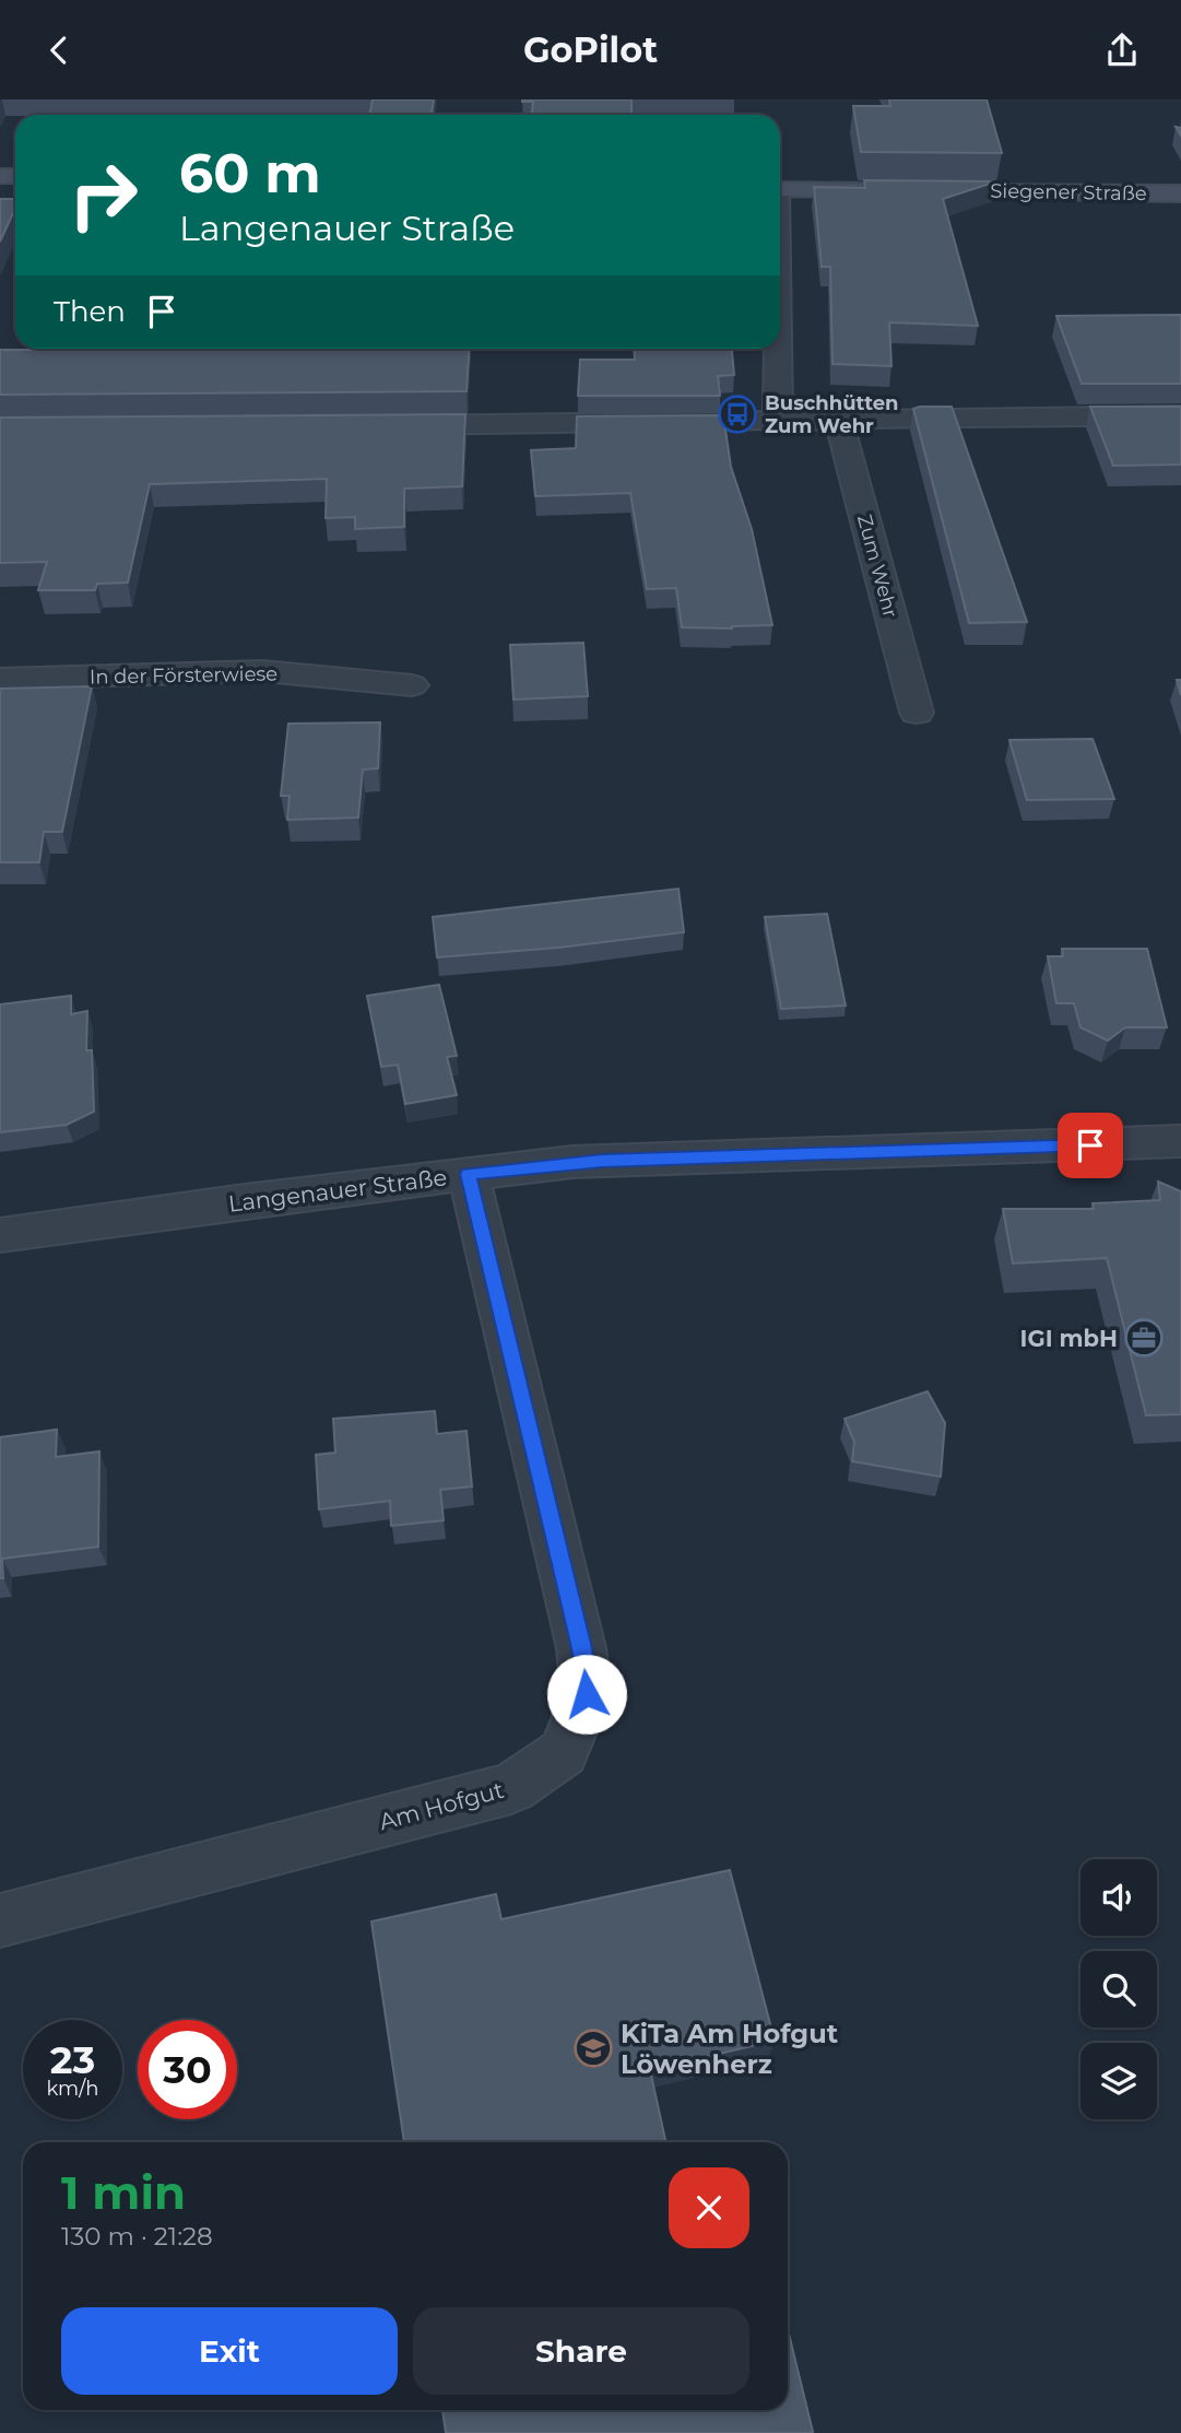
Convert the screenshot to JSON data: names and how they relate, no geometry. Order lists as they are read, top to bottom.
{
  "streets": {
    "main road": ["Siegener Straße"],
    "street": [
      "Zum Wehr",
      "In der Försterwiese",
      "Langenauer Straße",
      "Am Hofgut"
    ]
  },
  "crossings": [
    ["Langenauer Straße", "Am Hofgut"]
  ],
  "places": {
    "bus stop": ["Buschhütten Zum Wehr"],
    "office": ["IGI mbH"],
    "school or university": ["KiTa Am Hofgut Löwenherz"]
  },
  "page": {
    "header": "GoPilot",
    "turn": ["60 m", "Langenauer Straße"],
    "then": "Then",
    "speed": "23 km/h",
    "limit": "30",
    "heading": ["1 min", "130 m · 21:28"],
    "buttons": ["Exit", "Share"]
  }
}
